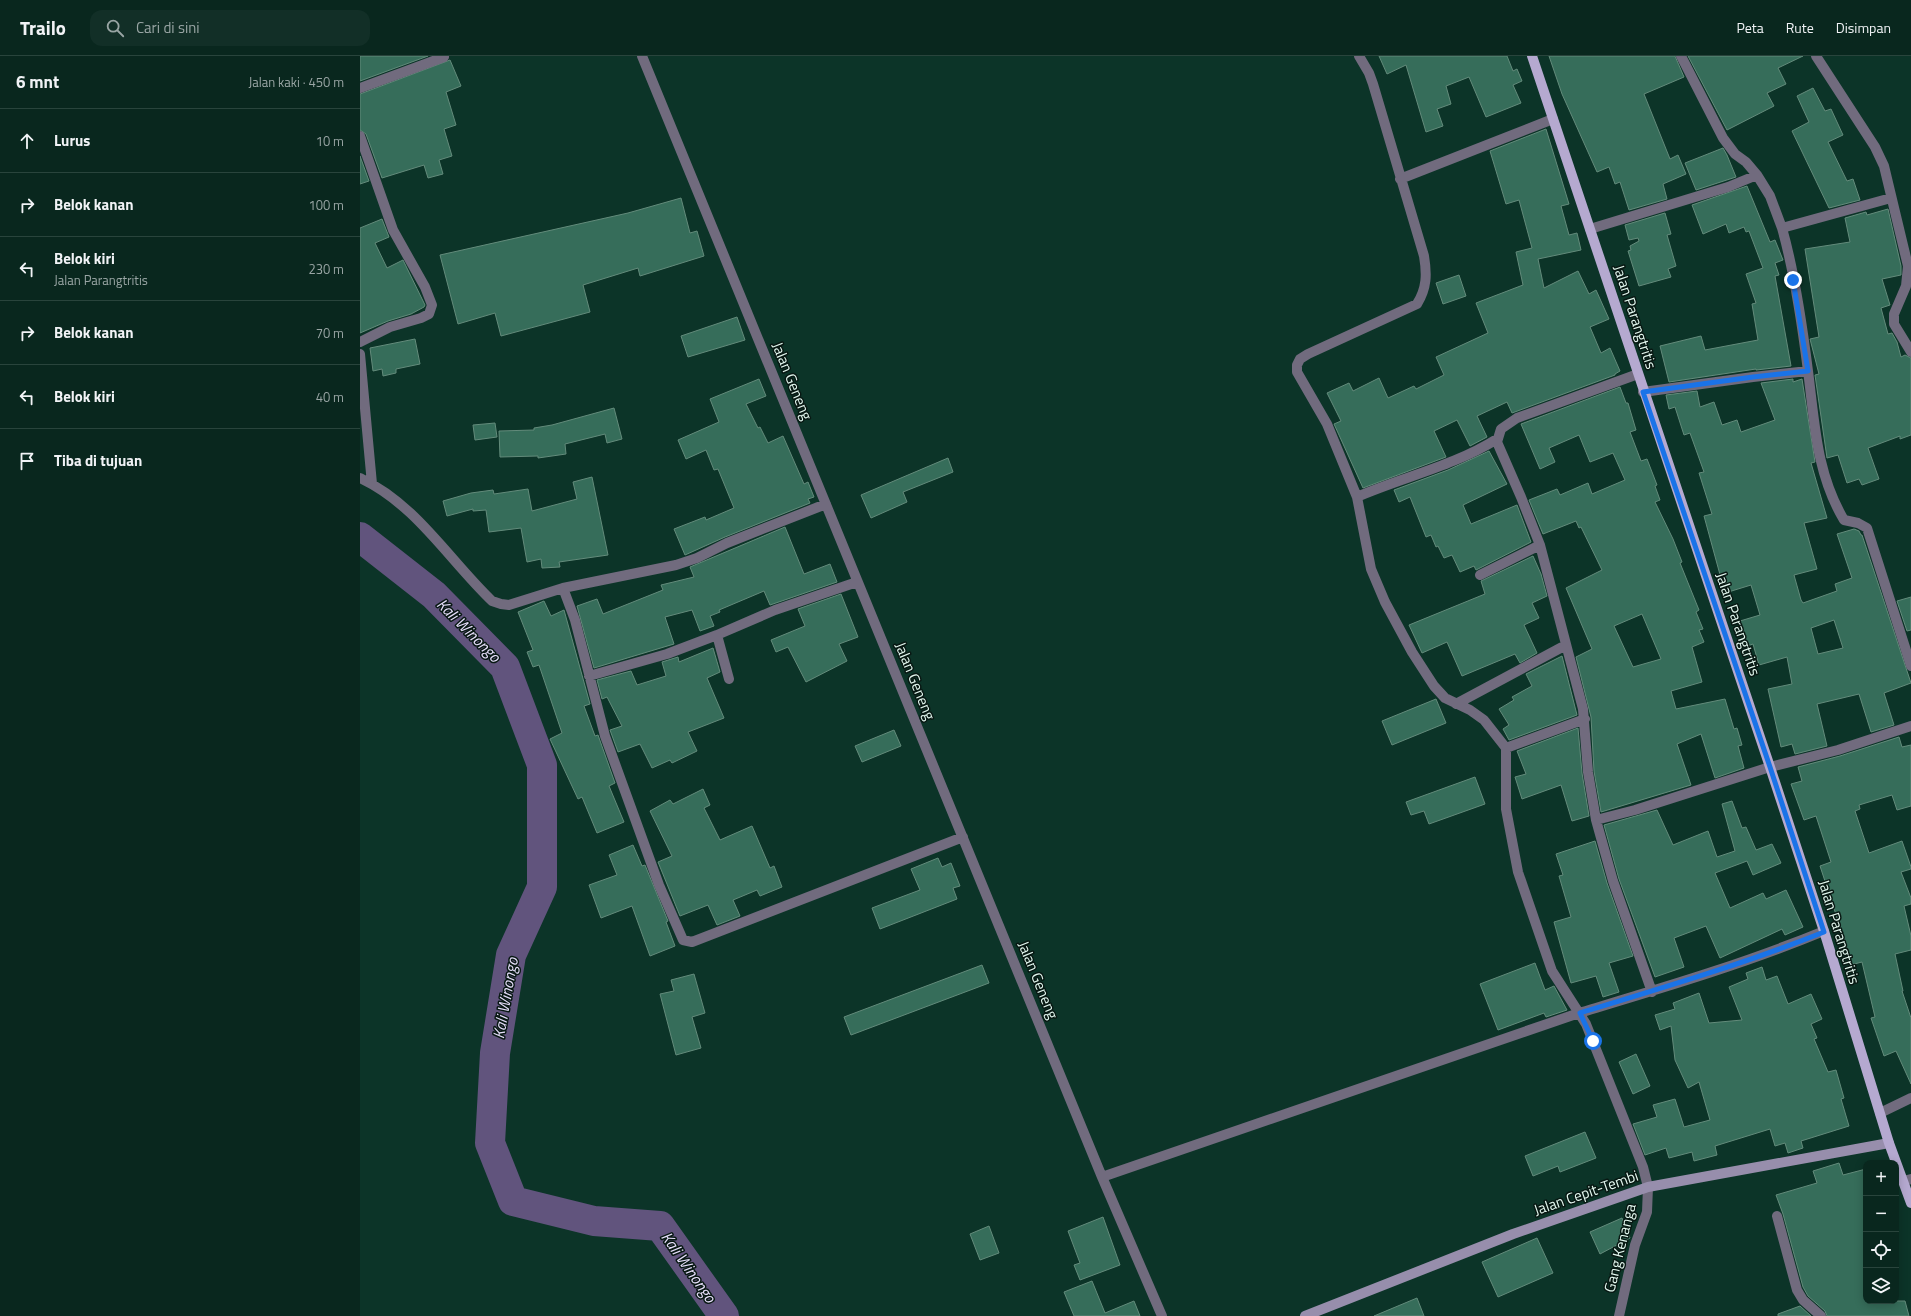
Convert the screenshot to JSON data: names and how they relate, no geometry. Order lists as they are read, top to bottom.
{
  "streets": {
    "main road": ["Jalan Parangtritis", "Jalan Cepit-Tembi"],
    "street": ["Jalan Geneng", "Gang Kenanga"]
  },
  "crossings": [
    ["Jalan Parangtritis", "Jalan Cepit-Tembi"],
    ["Jalan Cepit-Tembi", "Gang Kenanga"]
  ],
  "water": ["Kali Winongo"],
  "page": {
    "header": "Trailo",
    "search": "Cari di sini",
    "nav": ["Peta", "Rute", "Disimpan"],
    "heading": ["6 mnt", "Jalan kaki · 450 m"],
    "list": [
      ["Lurus", "10 m"],
      ["Belok kanan", "100 m"],
      ["Belok kiri", "Jalan Parangtritis", "230 m"],
      ["Belok kanan", "70 m"],
      ["Belok kiri", "40 m"],
      "Tiba di tujuan"
    ],
    "map_buttons": ["+", "−"]
  }
}
